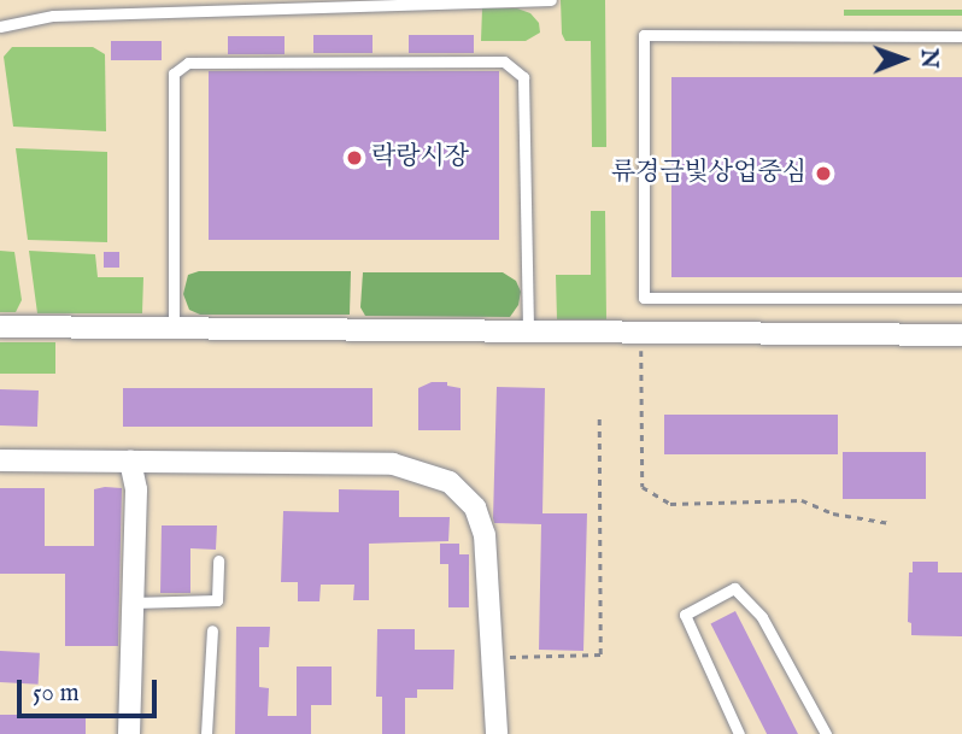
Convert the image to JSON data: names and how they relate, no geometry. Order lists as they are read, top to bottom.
{
  "places": ["락랑시장", "류경금빛상업중심"],
  "scale_bar": "50 m",
  "north": "right"
}
